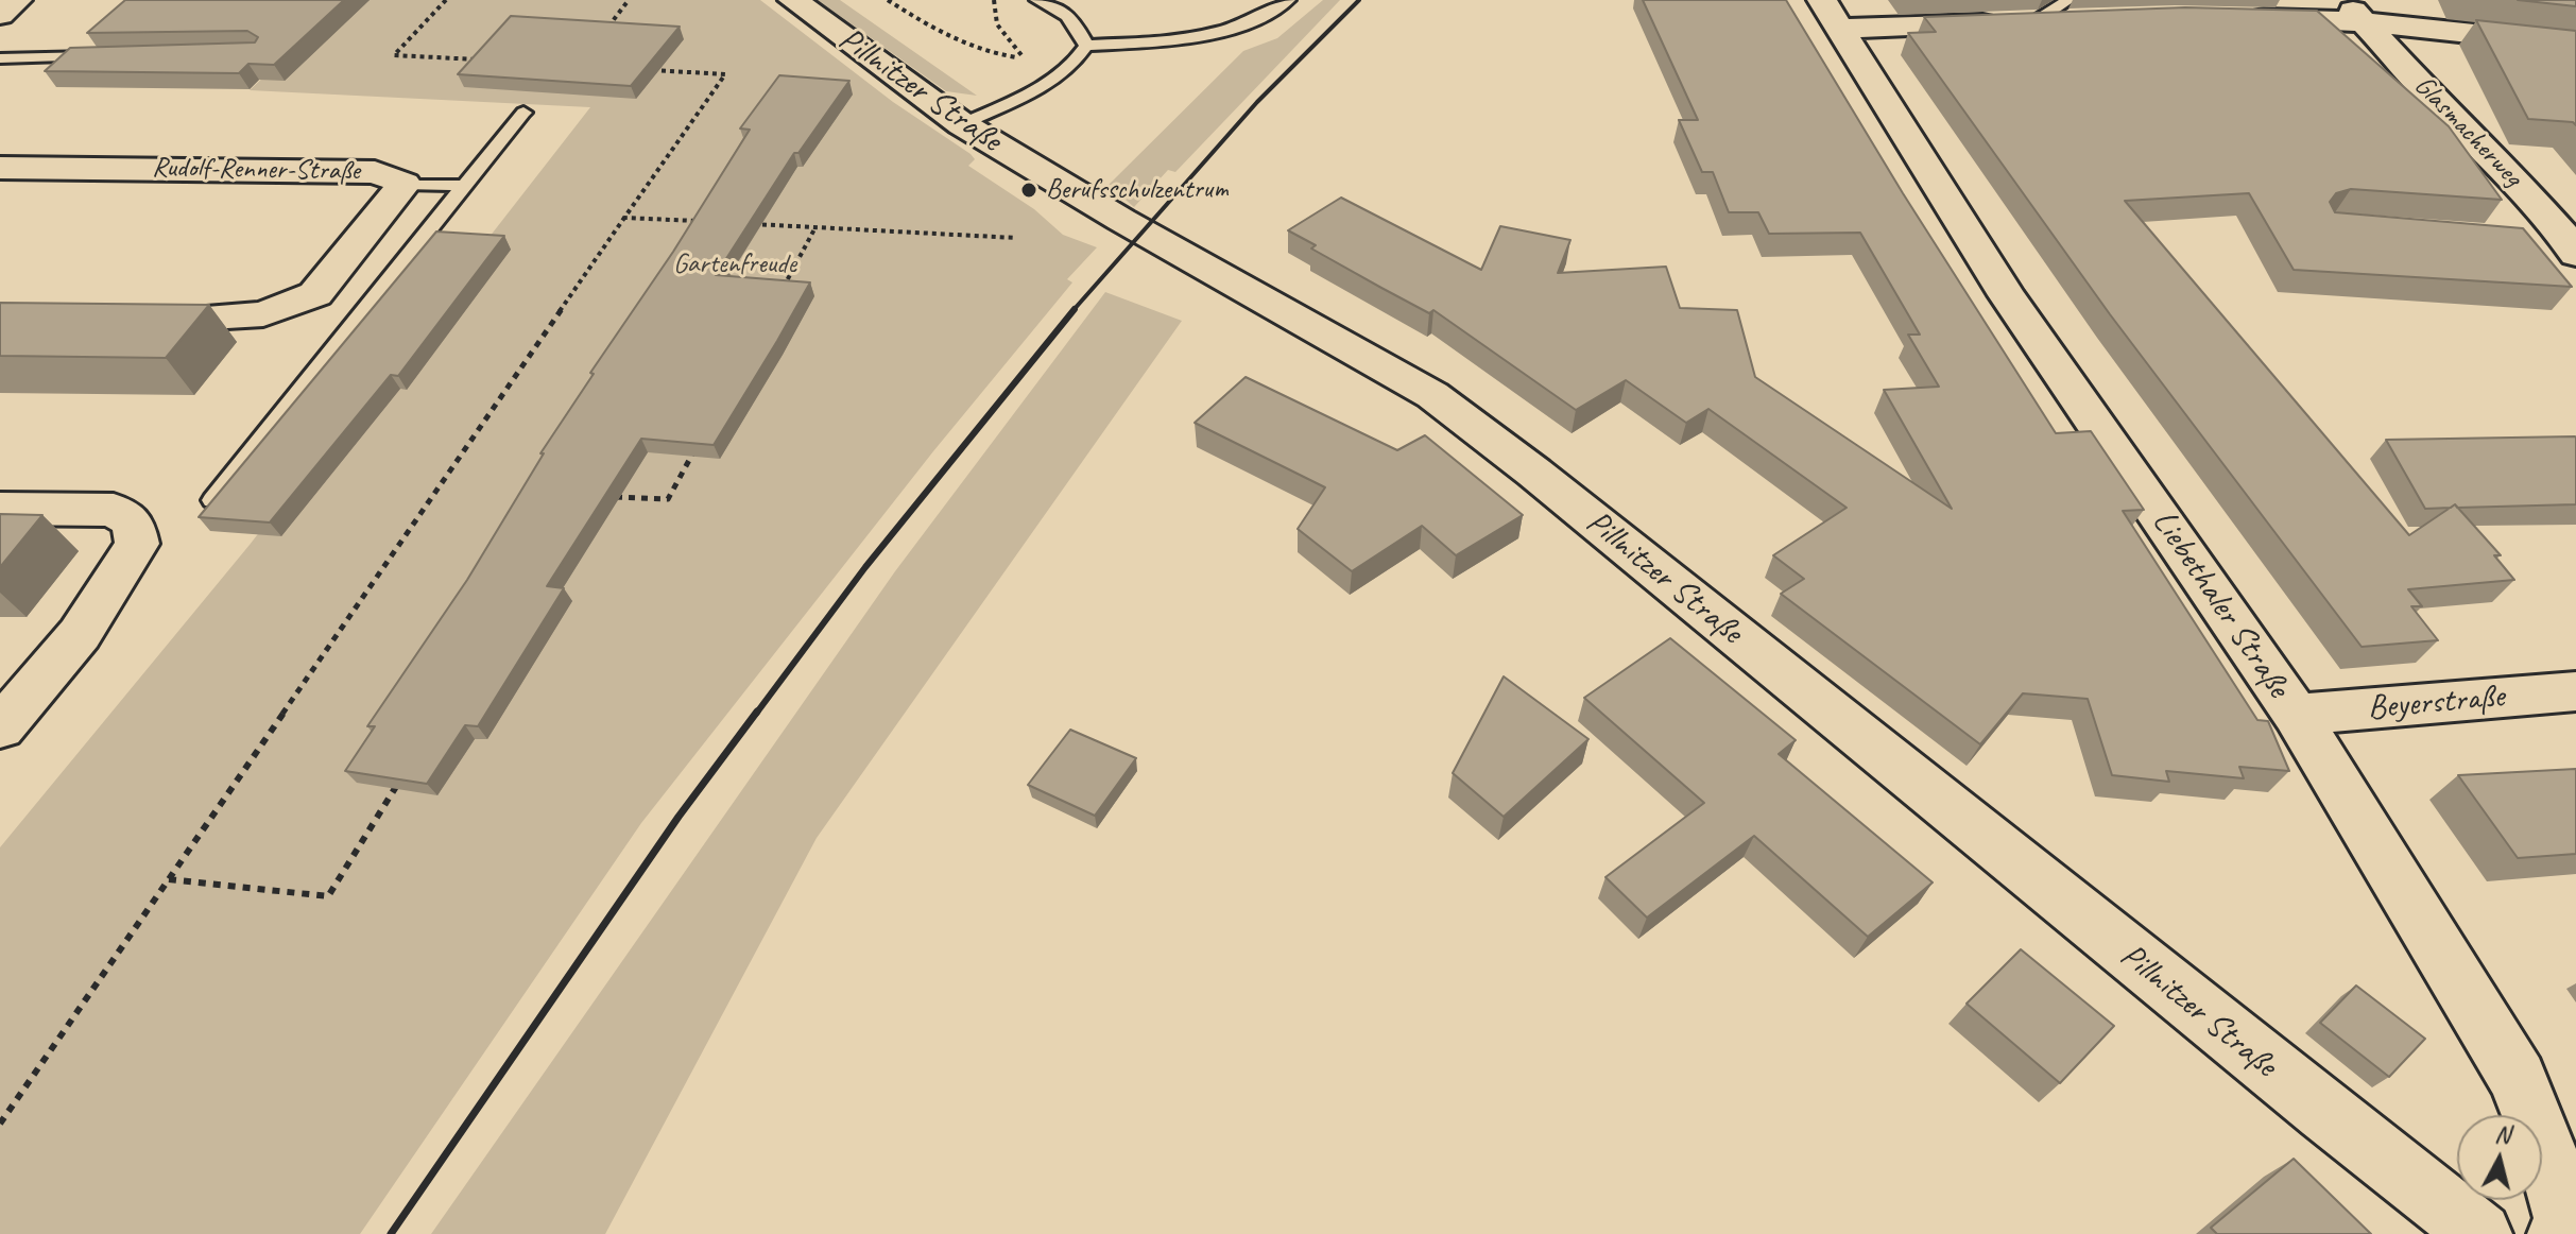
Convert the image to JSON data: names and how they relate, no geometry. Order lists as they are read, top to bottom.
{
  "streets": {
    "street": [
      "Pillnitzer Straße",
      "Glasmacherweg",
      "Rudolf-Renner-Straße",
      "Liebethaler Straße",
      "Beyerstraße"
    ]
  },
  "crossings": [
    ["Liebethaler Straße", "Beyerstraße"]
  ],
  "parks": ["Gartenfreude"],
  "places": ["Berufsschulzentrum"],
  "north": "top"
}
